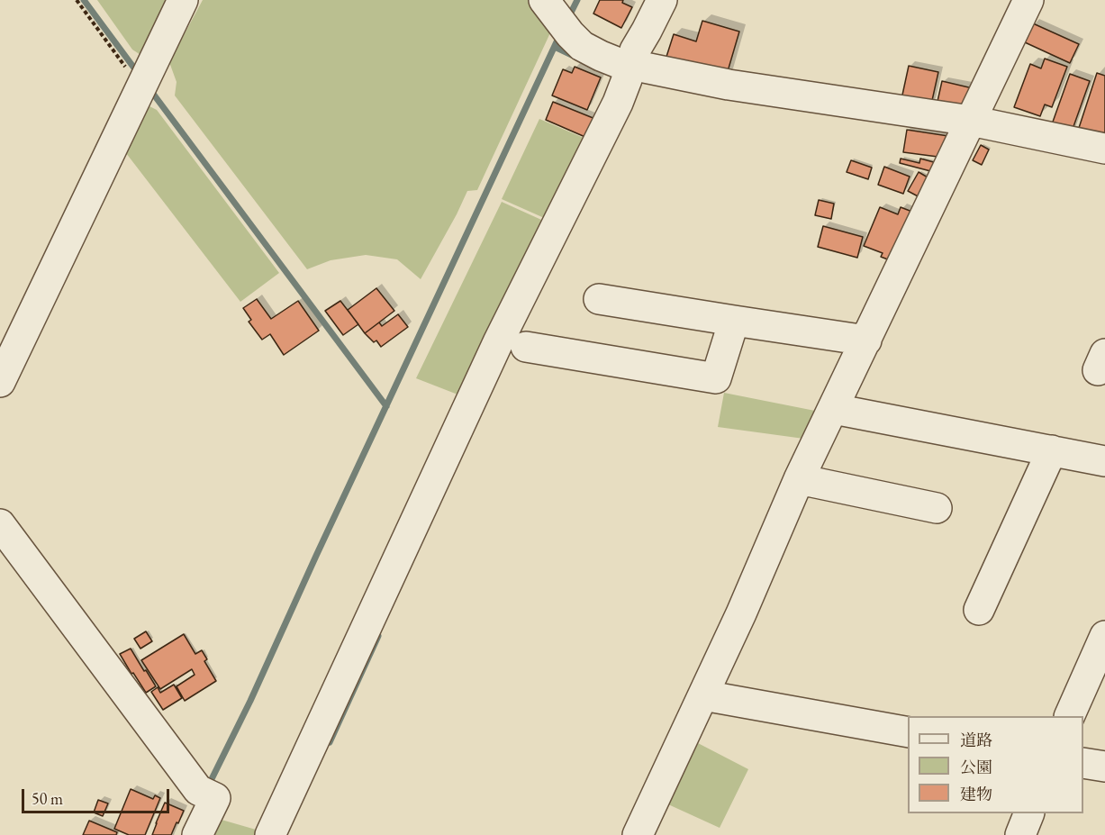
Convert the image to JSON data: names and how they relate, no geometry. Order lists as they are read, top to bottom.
{
  "legend": ["道路", "公園", "建物"],
  "scale_bar": "50 m"
}
